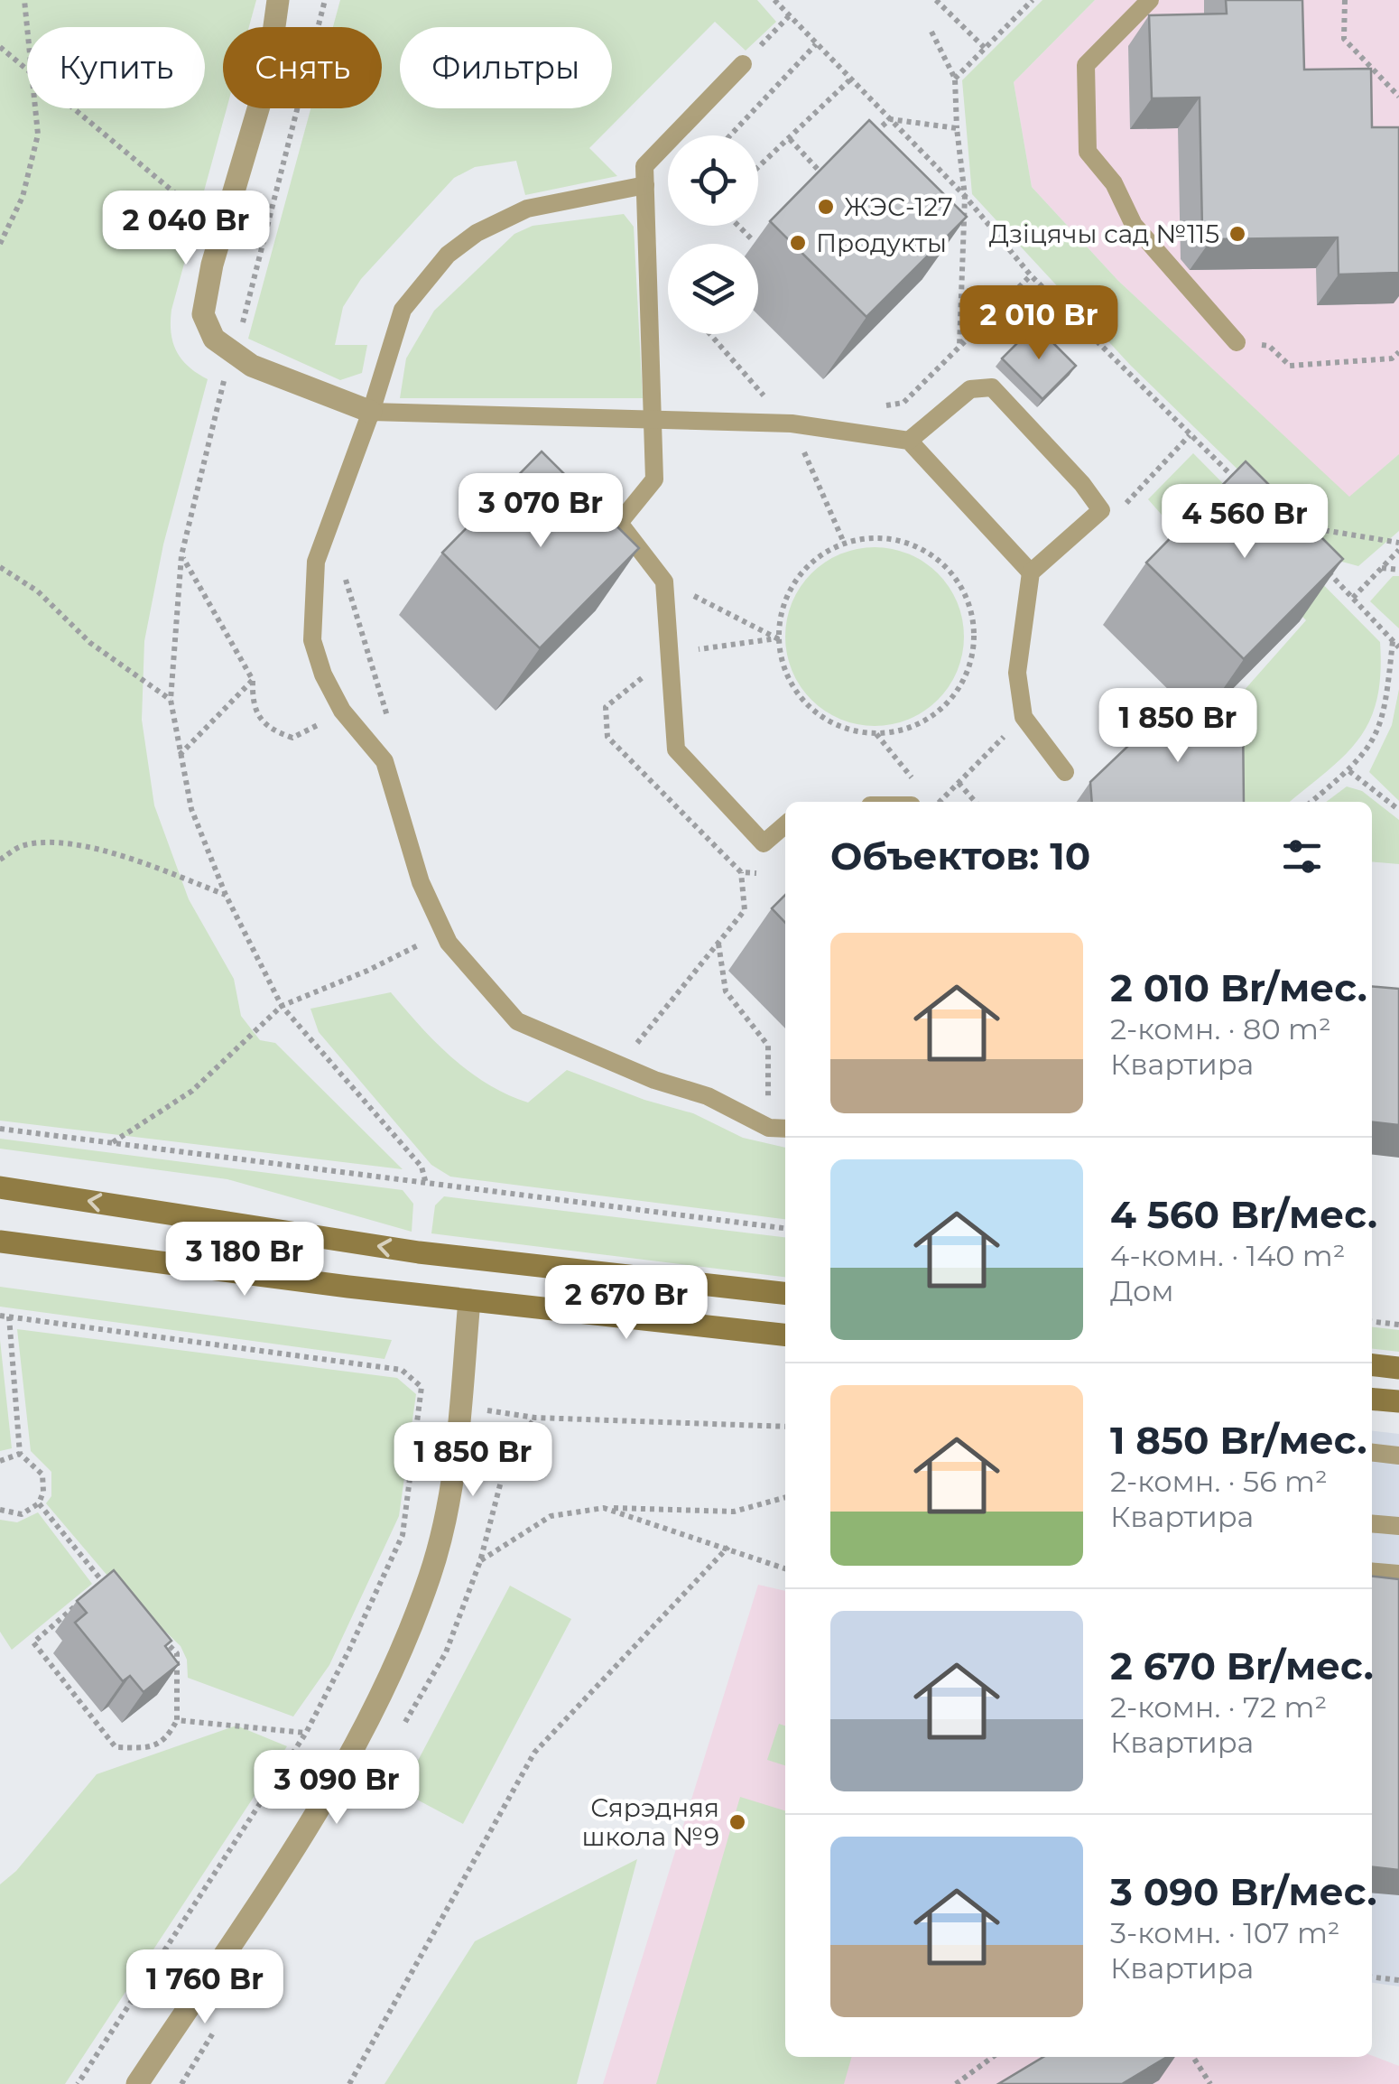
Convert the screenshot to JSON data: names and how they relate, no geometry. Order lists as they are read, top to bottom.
{
  "places": [
    "ЖЭС-127",
    "Дзіцячы сад №115",
    "Продукты",
    "Сярэдняя школа №9"
  ],
  "page": {
    "chip": ["Купить", "Снять", "Фильтры"],
    "price": [
      "2 040 Br",
      "2 010 Br",
      "3 070 Br",
      "4 560 Br",
      "1 850 Br",
      "3 180 Br",
      "2 670 Br",
      "1 850 Br",
      "3 090 Br",
      "1 760 Br"
    ],
    "heading": "Объектов: 10",
    "list": [
      {
        "name": "2 010 Br/мес.",
        "note": "2-комн. · 80 m² · Квартира"
      },
      {
        "name": "4 560 Br/мес.",
        "note": "4-комн. · 140 m² · Дом"
      },
      {
        "name": "1 850 Br/мес.",
        "note": "2-комн. · 56 m² · Квартира"
      },
      {
        "name": "2 670 Br/мес.",
        "note": "2-комн. · 72 m² · Квартира"
      },
      {
        "name": "3 090 Br/мес.",
        "note": "3-комн. · 107 m² · Квартира"
      }
    ]
  }
}
